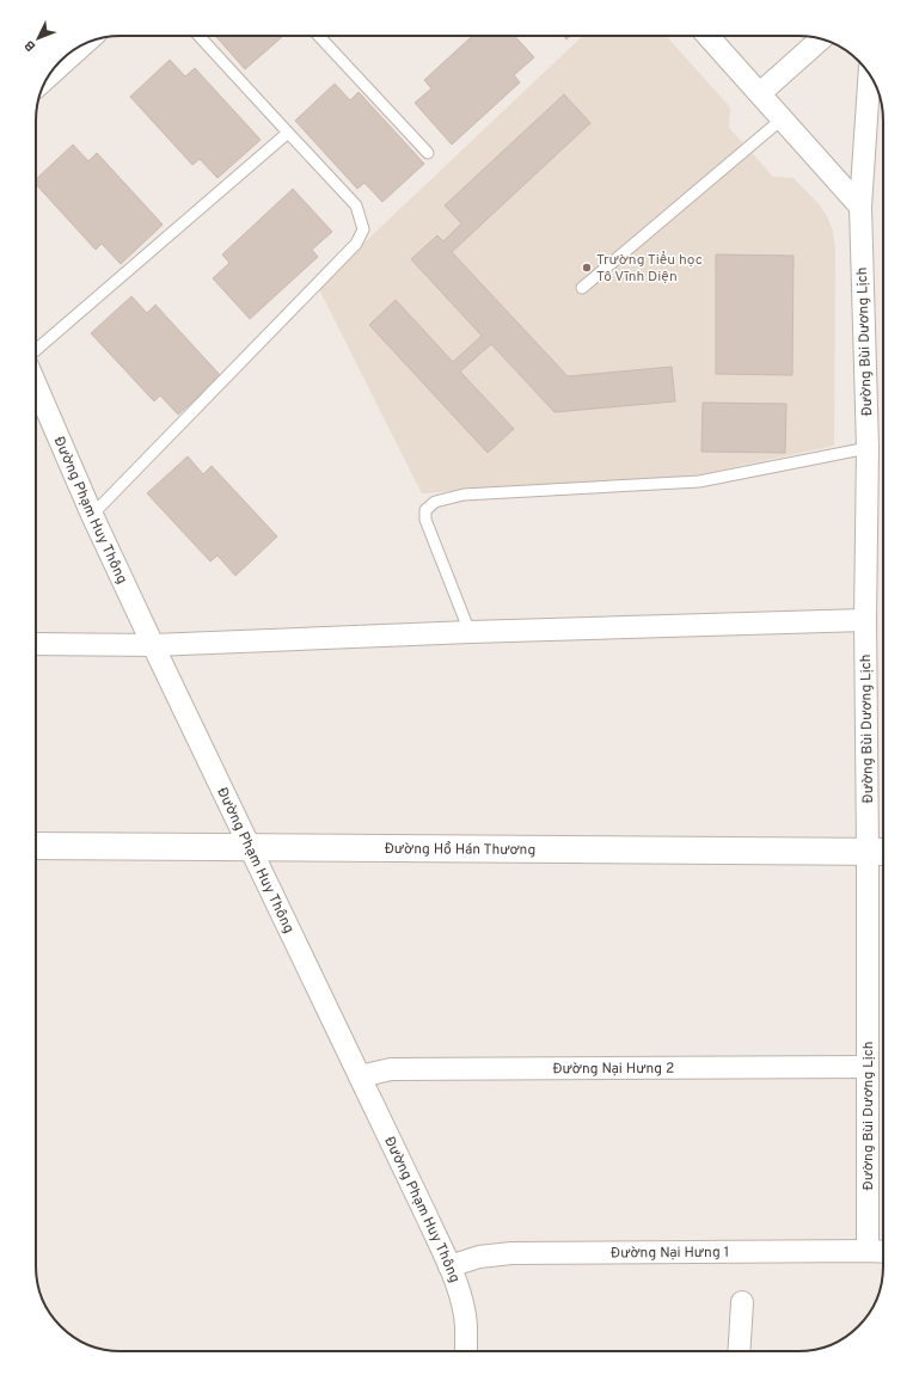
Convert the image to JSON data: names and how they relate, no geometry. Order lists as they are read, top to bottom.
{
  "streets": {
    "street": [
      "Đường Bùi Dương Lịch",
      "Đường Phạm Huy Thông",
      "Đường Hồ Hán Thương",
      "Đường Nại Hưng 2",
      "Đường Nại Hưng 1"
    ]
  },
  "crossings": [
    ["Đường Bùi Dương Lịch", "Đường Hồ Hán Thương"],
    ["Đường Bùi Dương Lịch", "Đường Nại Hưng 2"],
    ["Đường Bùi Dương Lịch", "Đường Nại Hưng 1"],
    ["Đường Phạm Huy Thông", "Đường Hồ Hán Thương"],
    ["Đường Phạm Huy Thông", "Đường Nại Hưng 2"],
    ["Đường Phạm Huy Thông", "Đường Nại Hưng 1"]
  ],
  "places": ["Trường Tiểu học Tô Vĩnh Diện"],
  "north": "bottom left"
}
